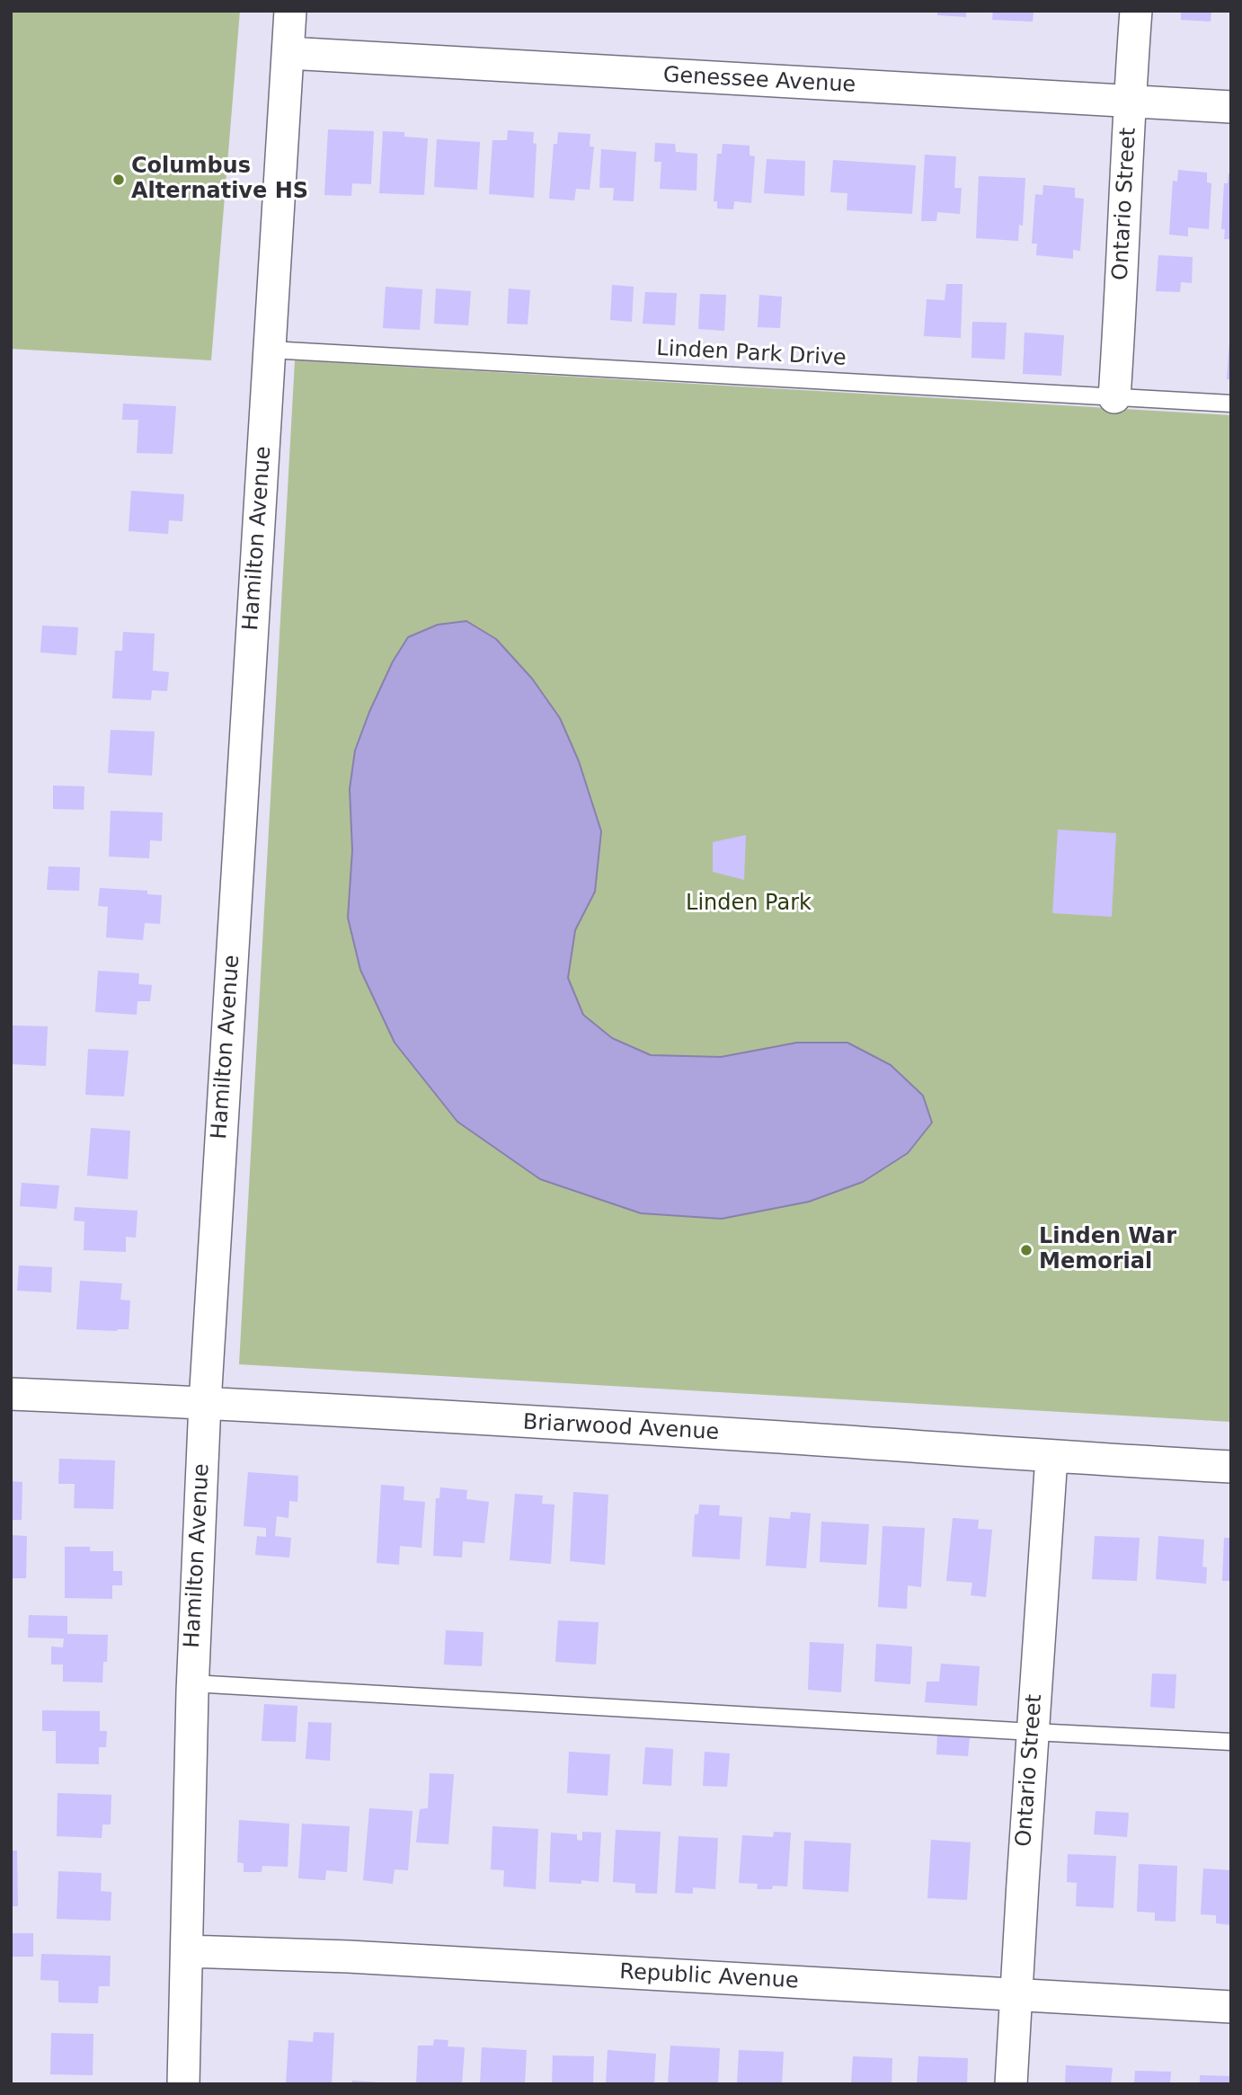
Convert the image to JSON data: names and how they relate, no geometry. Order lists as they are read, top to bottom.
{
  "streets": {
    "street": [
      "Genessee Avenue",
      "Ontario Street",
      "Hamilton Avenue",
      "Briarwood Avenue",
      "Republic Avenue"
    ],
    "lane": ["Linden Park Drive"]
  },
  "crossings": [
    ["Genessee Avenue", "Ontario Street"],
    ["Genessee Avenue", "Hamilton Avenue"],
    ["Ontario Street", "Linden Park Drive"],
    ["Ontario Street", "Briarwood Avenue"],
    ["Ontario Street", "Republic Avenue"],
    ["Linden Park Drive", "Hamilton Avenue"],
    ["Hamilton Avenue", "Briarwood Avenue"],
    ["Hamilton Avenue", "Republic Avenue"]
  ],
  "parks": ["Linden Park"],
  "places": ["Columbus Alternative HS", "Linden War Memorial"]
}
